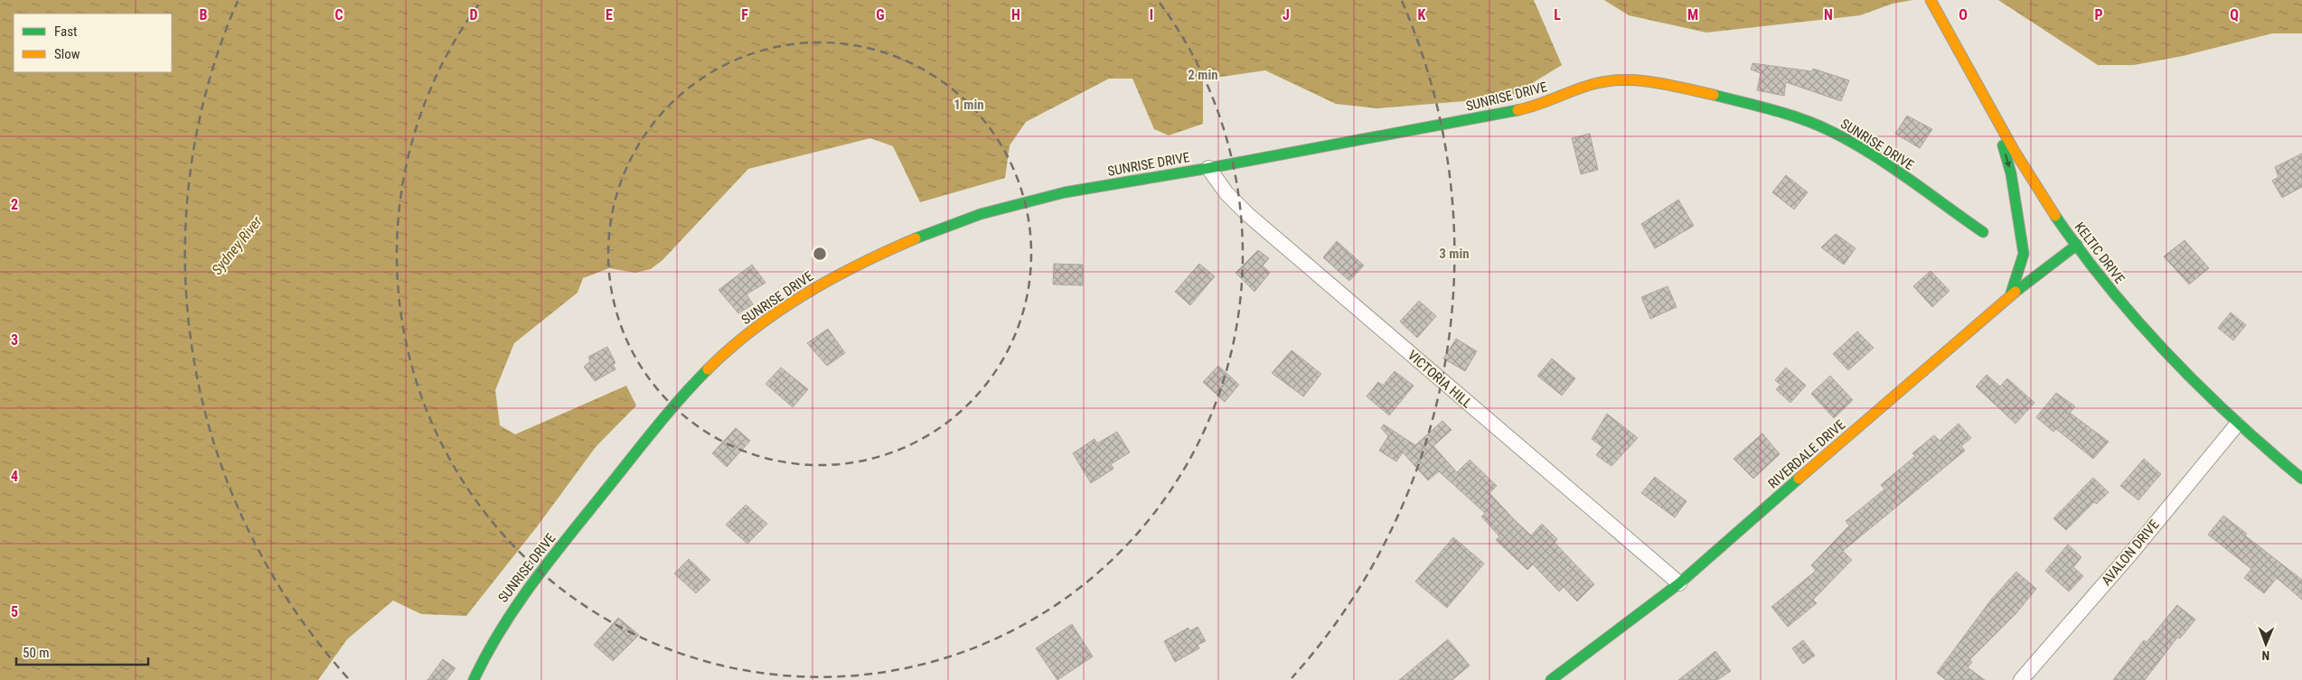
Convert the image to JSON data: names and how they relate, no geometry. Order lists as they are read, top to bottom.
{
  "streets": {
    "street": [
      "SUNRISE DRIVE",
      "KELTIC DRIVE",
      "VICTORIA HILL",
      "RIVERDALE DRIVE",
      "AVALON DRIVE"
    ]
  },
  "crossings": [
    ["SUNRISE DRIVE", "VICTORIA HILL"],
    ["KELTIC DRIVE", "RIVERDALE DRIVE"],
    ["KELTIC DRIVE", "AVALON DRIVE"],
    ["VICTORIA HILL", "RIVERDALE DRIVE"]
  ],
  "water": ["Sydney River"],
  "legend": ["Fast", "Slow"],
  "scale_bar": "50 m",
  "north": "bottom",
  "grid": {
    "columns": [
      "B",
      "C",
      "D",
      "E",
      "F",
      "G",
      "H",
      "I",
      "J",
      "K",
      "L",
      "M",
      "N",
      "O",
      "P",
      "Q"
    ],
    "rows": [
      "2",
      "3",
      "4",
      "5"
    ]
  },
  "rings": ["2 min", "1 min", "3 min"]
}
